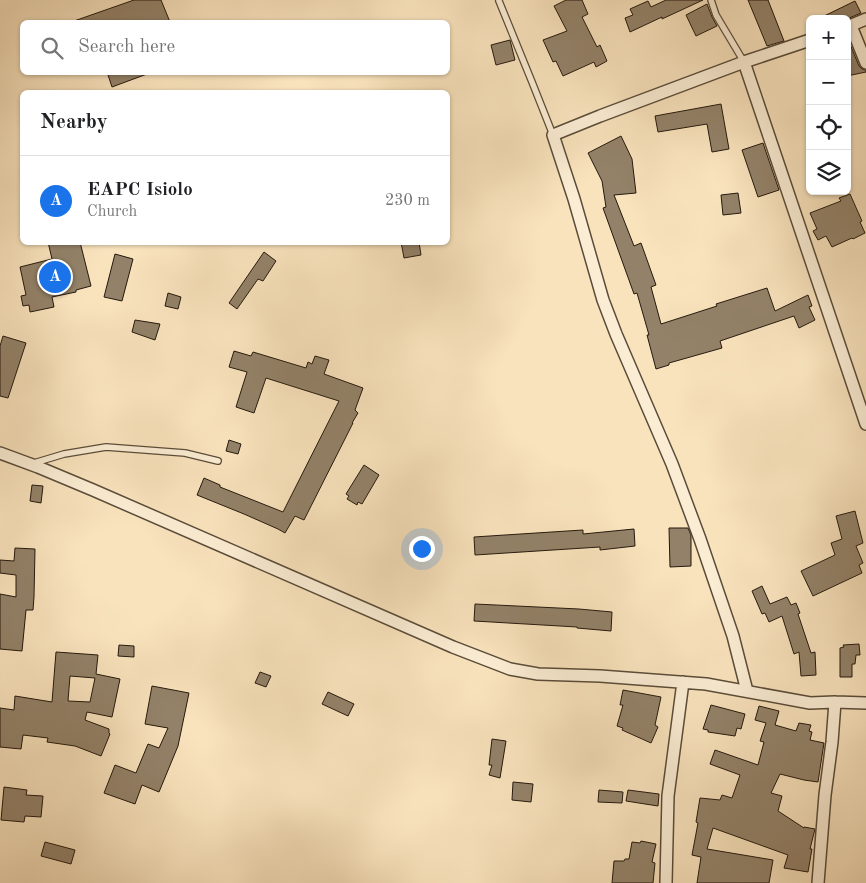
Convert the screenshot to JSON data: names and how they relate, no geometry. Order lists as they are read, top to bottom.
{
  "page": {
    "map_buttons": ["+", "−"],
    "search": "Search here",
    "heading": "Nearby",
    "list": [
      {
        "mark": "A",
        "name": "EAPC Isiolo",
        "note": "Church",
        "value": "230 m"
      }
    ],
    "pins": "A"
  }
}
